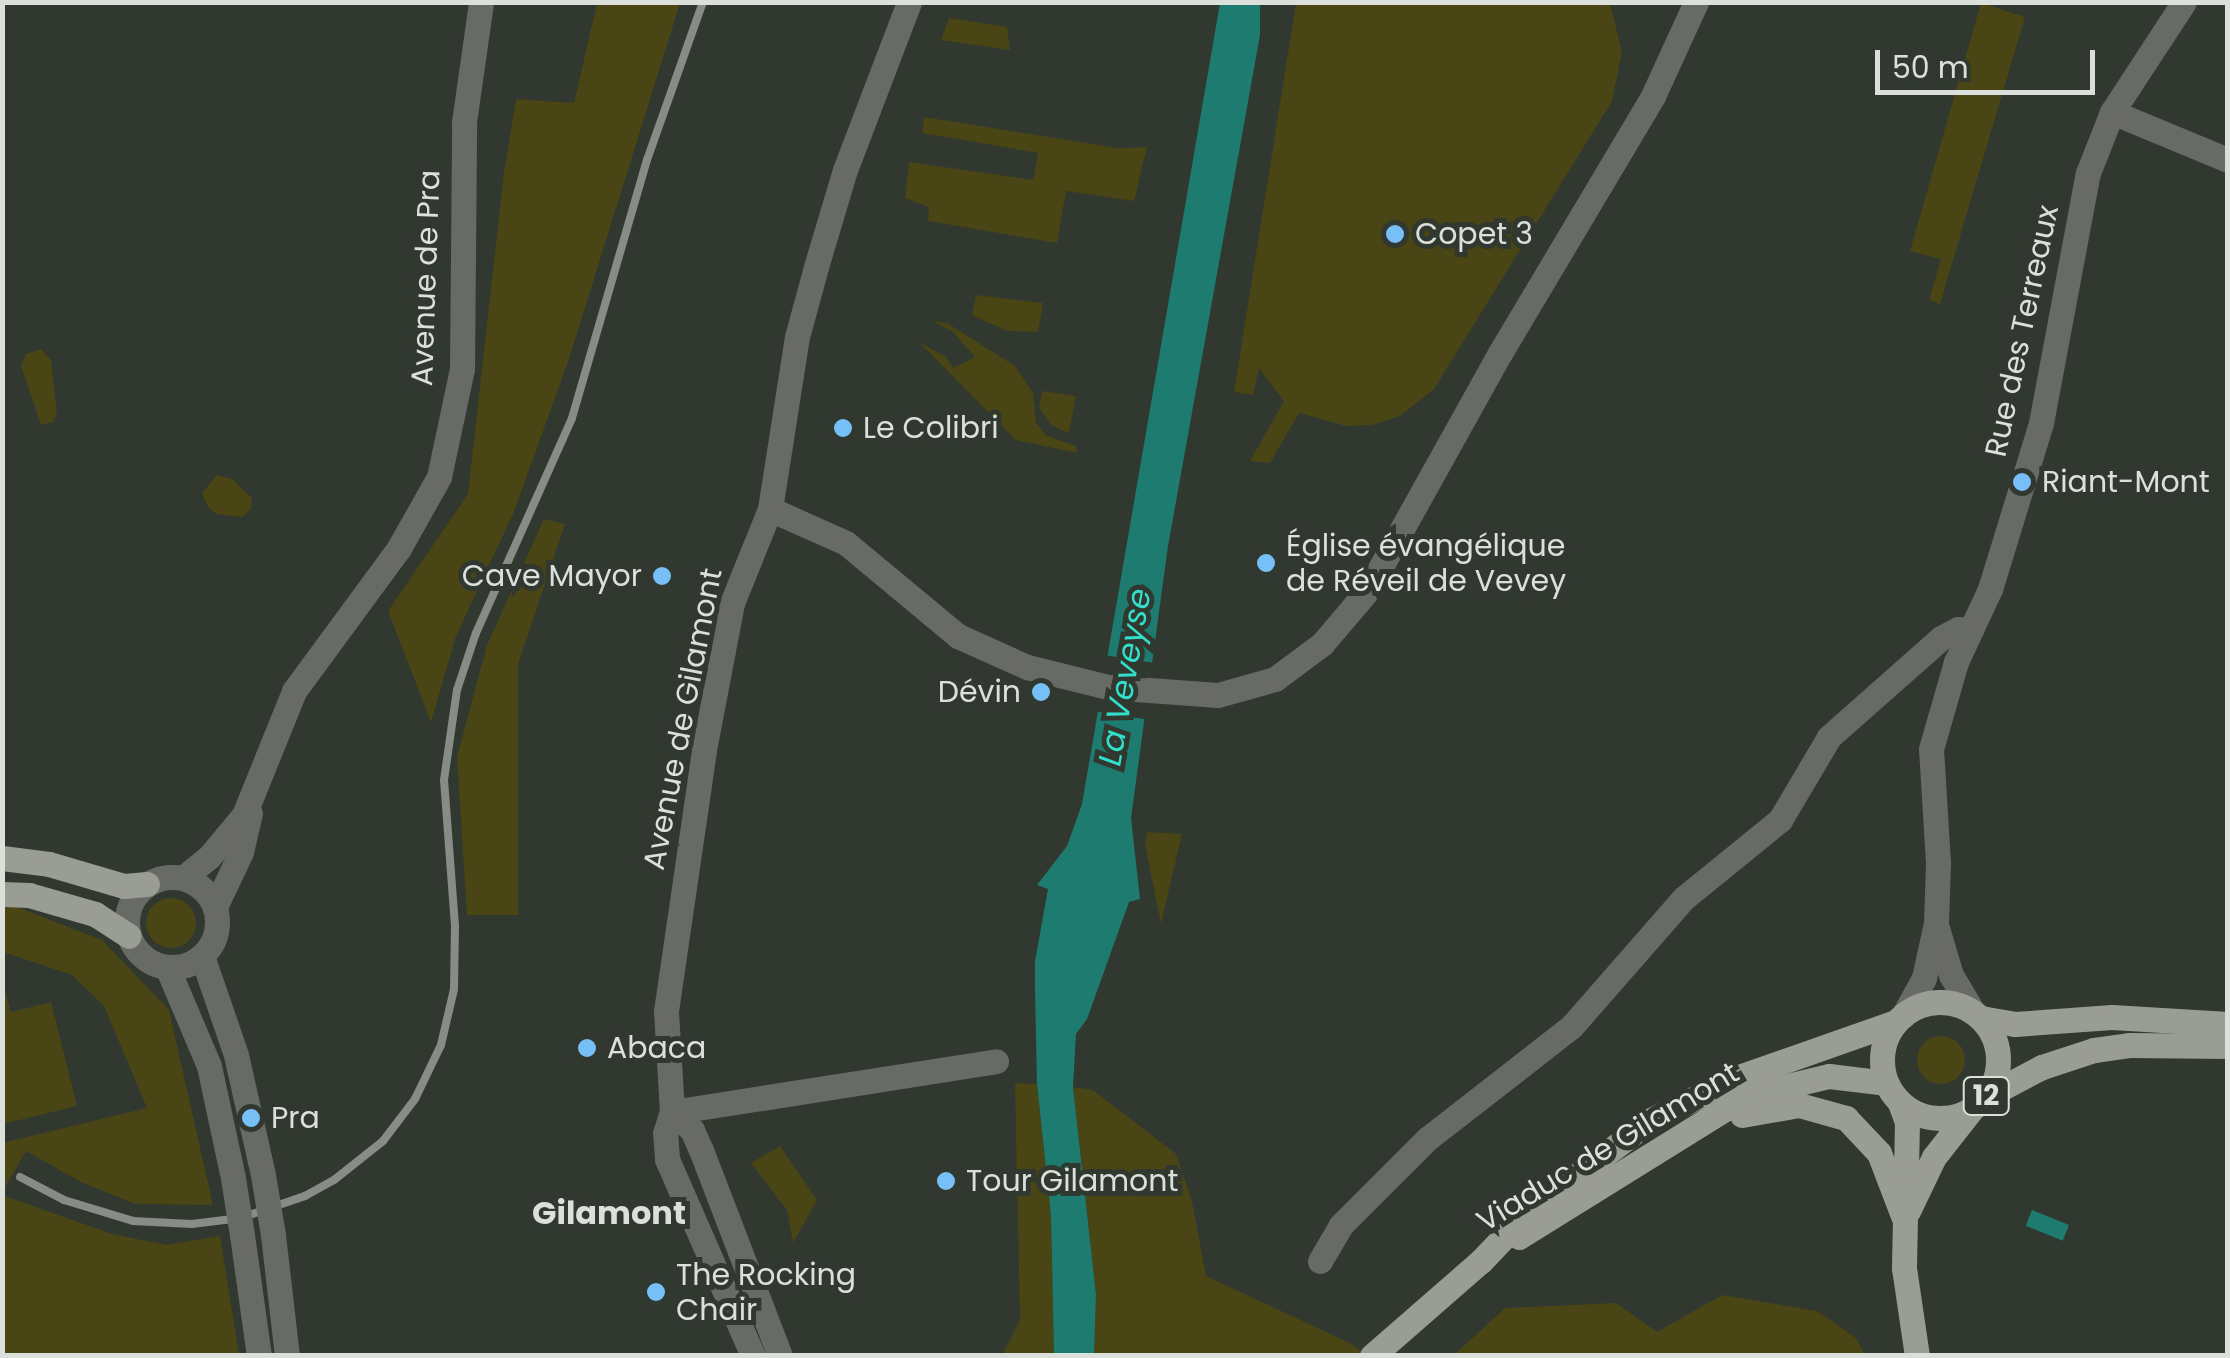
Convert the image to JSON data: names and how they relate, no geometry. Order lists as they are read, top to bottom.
{
  "streets": {
    "main road": ["12", "Viaduc de Gilamont"],
    "street": ["Avenue de Pra", "Rue des Terreaux", "Avenue de Gilamont"]
  },
  "crossings": [
    ["Rue des Terreaux", "12"],
    ["Rue des Terreaux", "Viaduc de Gilamont"],
    ["12", "Viaduc de Gilamont"]
  ],
  "districts": ["Gilamont"],
  "water": ["La Veveyse"],
  "places": [
    "Copet 3",
    "Le Colibri",
    "Riant-Mont",
    "Église évangélique de Réveil de Vevey",
    "Cave Mayor",
    "Dévin",
    "Abaca",
    "Pra",
    "Tour Gilamont",
    "The Rocking Chair"
  ],
  "scale_bar": "50 m"
}
